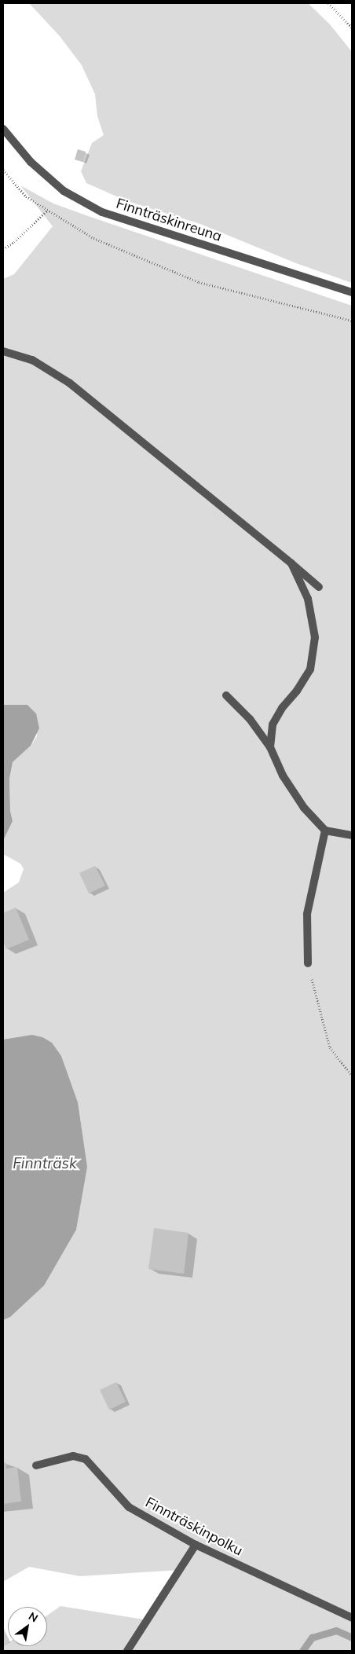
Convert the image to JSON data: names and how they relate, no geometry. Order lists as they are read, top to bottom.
{
  "streets": {
    "street": ["Finnträskinreuna", "Finnträskinpolku"]
  },
  "water": ["Finnträsk"],
  "north": "top right"
}
